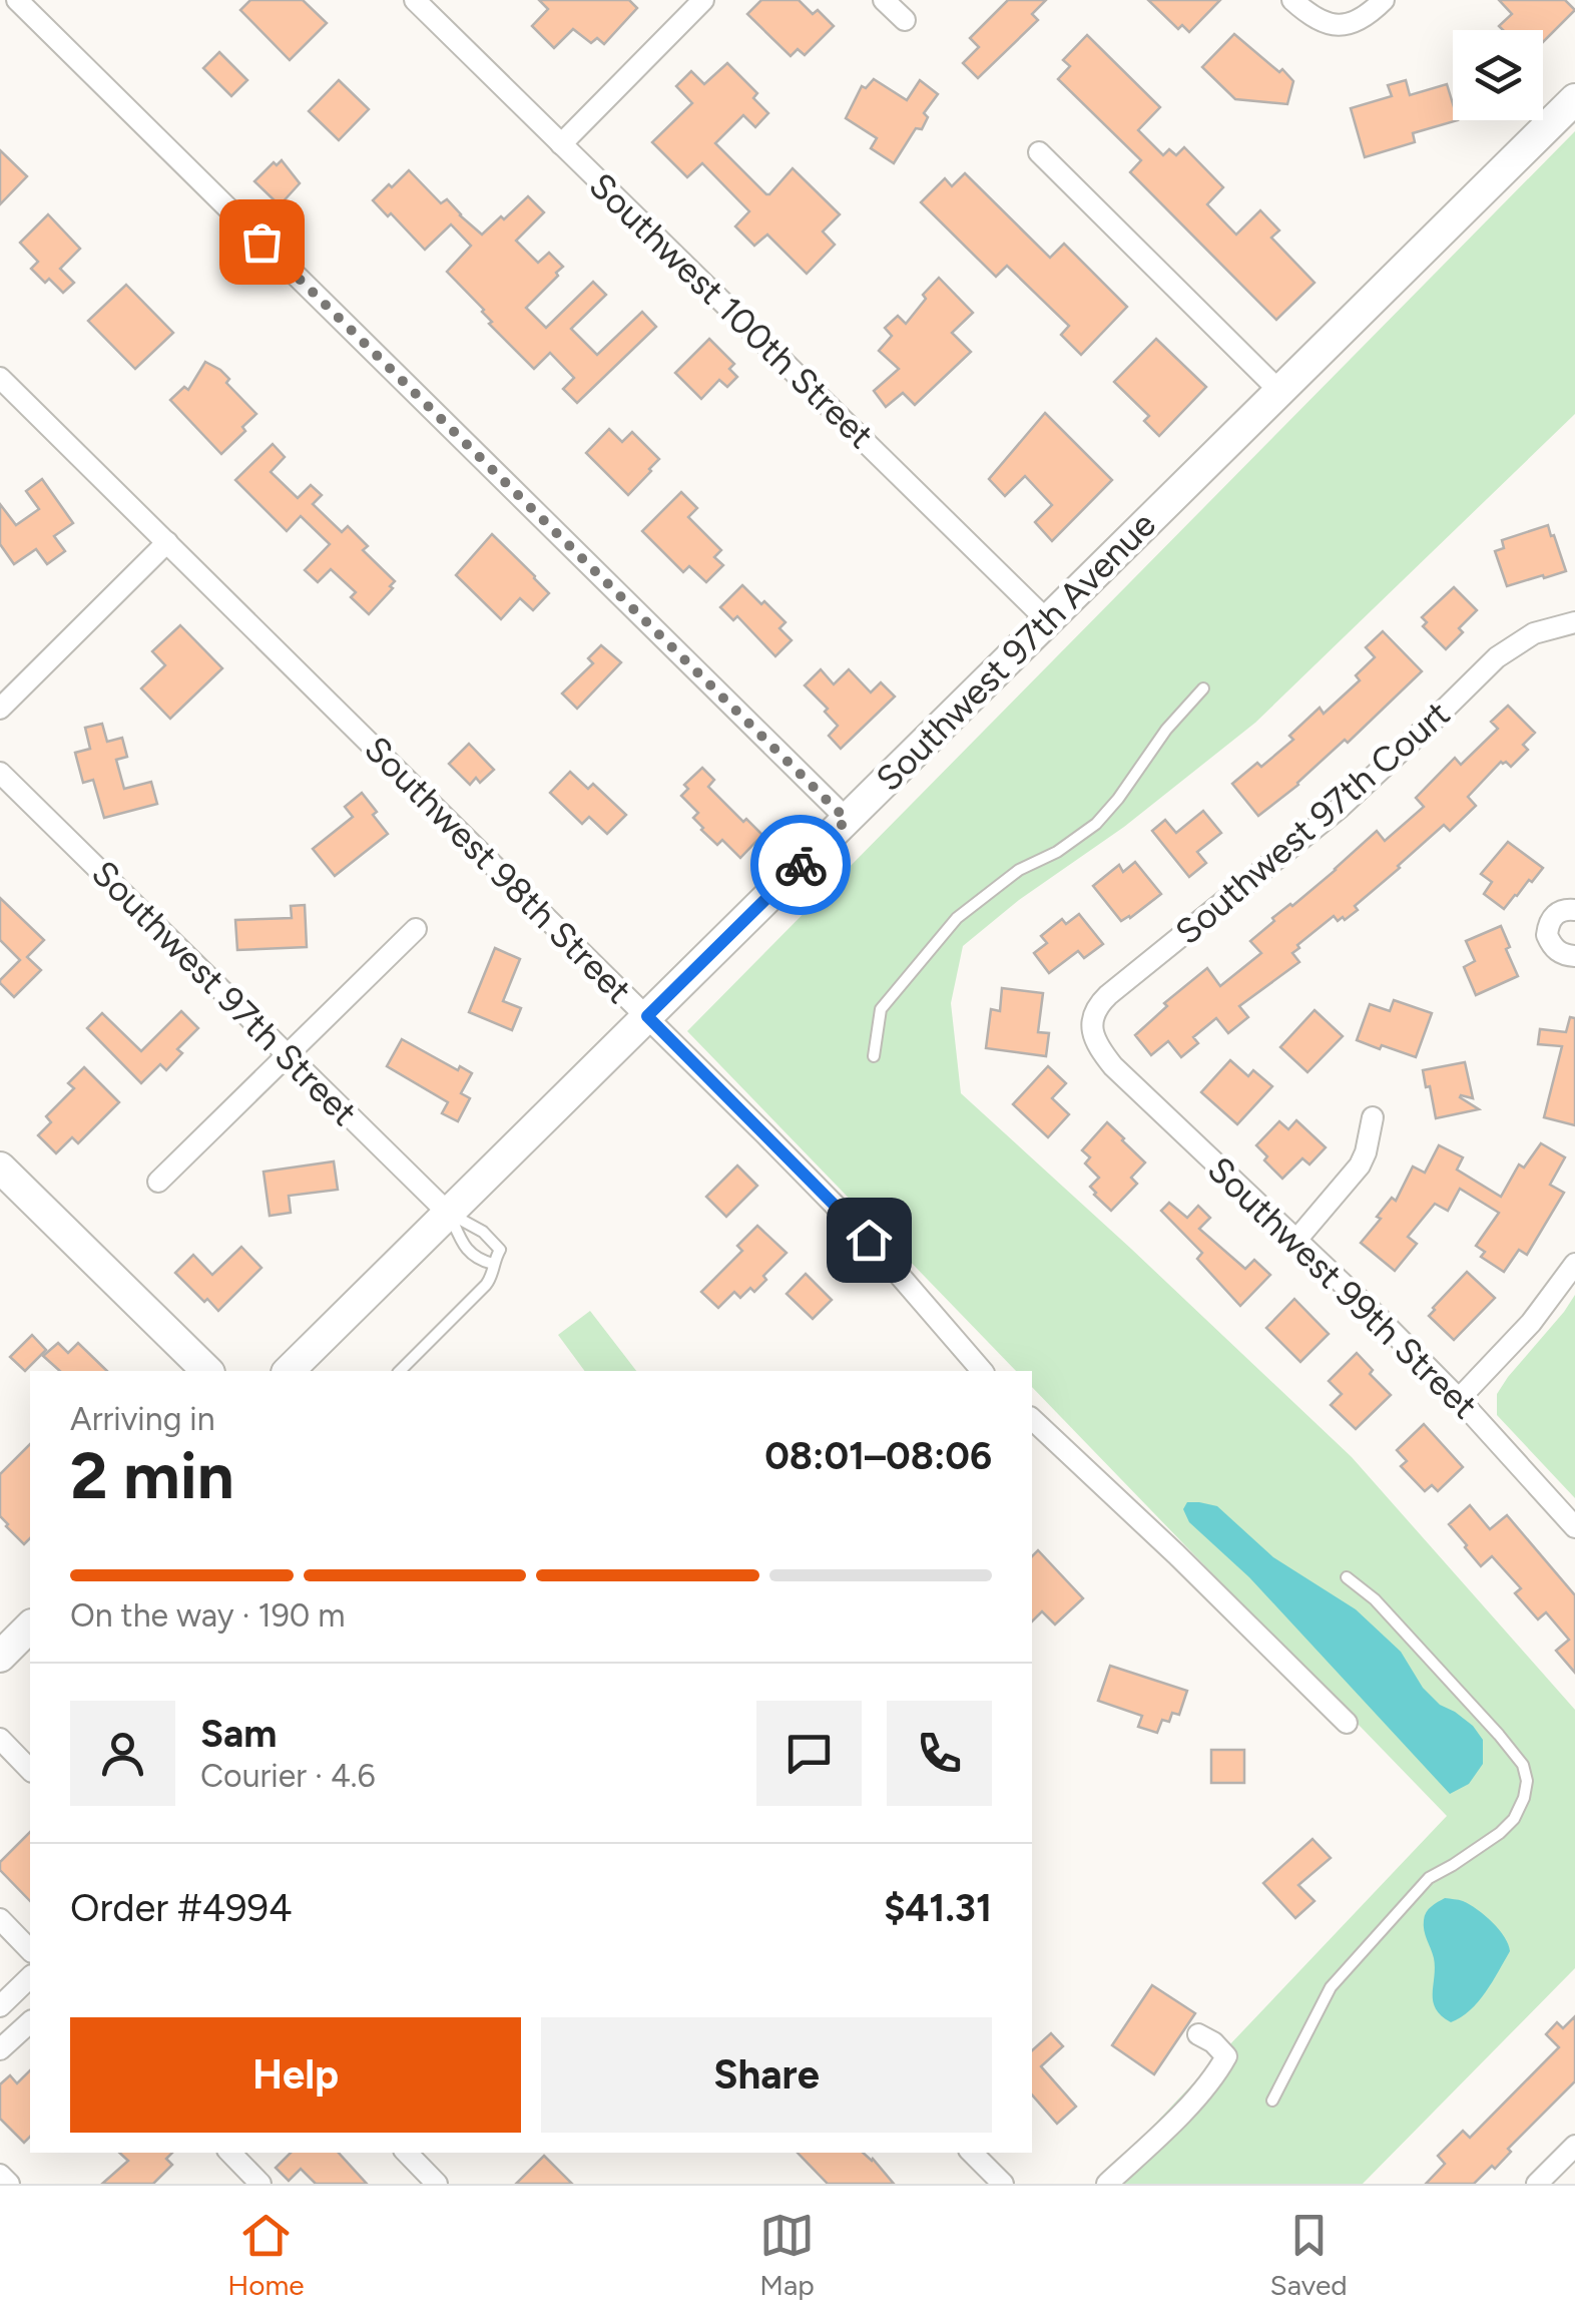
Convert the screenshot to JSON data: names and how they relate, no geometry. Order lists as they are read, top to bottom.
{
  "streets": {
    "street": [
      "Southwest 100th Street",
      "Southwest 97th Avenue",
      "Southwest 97th Court",
      "Southwest 98th Street",
      "Southwest 97th Street",
      "Southwest 99th Street"
    ]
  },
  "crossings": [
    ["Southwest 100th Street", "Southwest 97th Avenue"],
    ["Southwest 97th Avenue", "Southwest 98th Street"],
    ["Southwest 97th Avenue", "Southwest 97th Street"],
    ["Southwest 97th Court", "Southwest 99th Street"]
  ],
  "page": {
    "heading": ["2 min", "Arriving in", "08:01–08:06"],
    "panel": [
      "Sam",
      "Courier · 4.6",
      "Order #4994",
      "$41.31"
    ],
    "bar": "On the way · 190 m",
    "buttons": ["Help", "Share"],
    "tabs": ["Home", "Map", "Saved"]
  }
}
